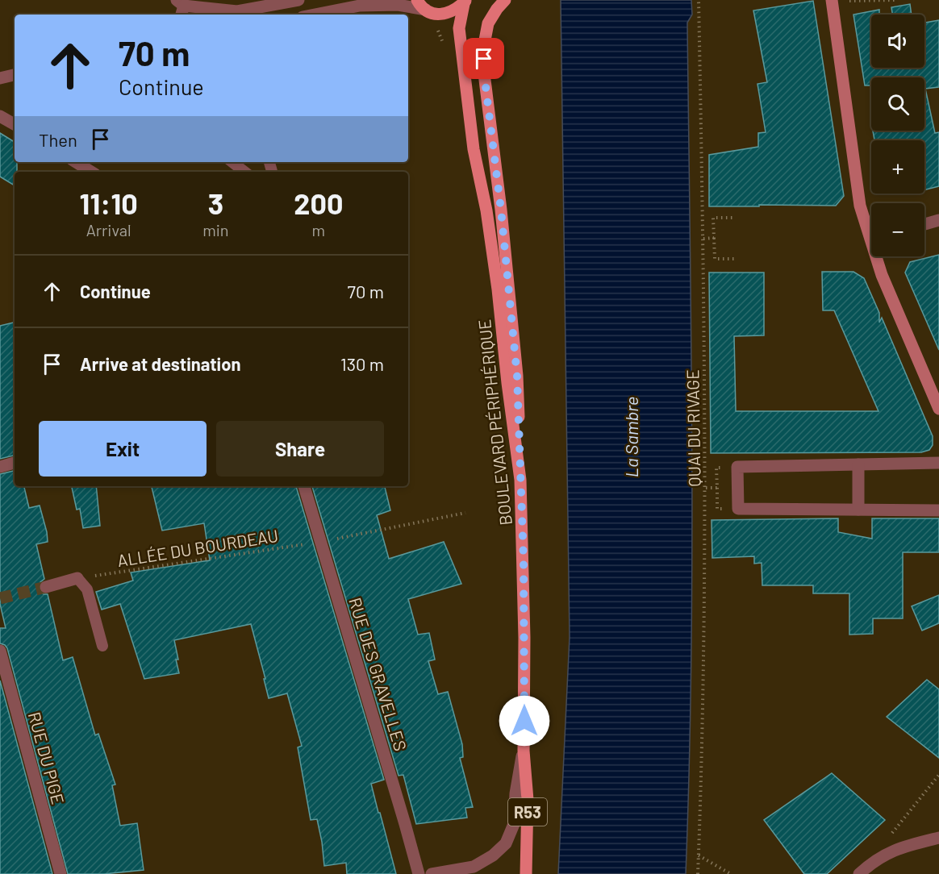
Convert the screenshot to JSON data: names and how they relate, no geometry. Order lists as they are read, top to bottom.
{
  "streets": {
    "main road": ["BOULEVARD PÉRIPHÉRIQUE", "R53"],
    "street": ["RUE DES GRAVELLES", "RUE DU PIGE"],
    "path": ["QUAI DU RIVAGE", "ALLÉE DU BOURDEAU"]
  },
  "crossings": [
    ["BOULEVARD PÉRIPHÉRIQUE", "R53"],
    ["ALLÉE DU BOURDEAU", "RUE DES GRAVELLES"]
  ],
  "water": ["La Sambre"],
  "page": {
    "map_buttons": ["+", "−"],
    "turn": ["70 m", "Continue"],
    "then": "Then",
    "eta": [
      "11:10",
      "Arrival",
      "3",
      "min",
      "200",
      "m"
    ],
    "list": [
      {
        "name": "Continue",
        "value": "70 m"
      },
      {
        "name": "Arrive at destination",
        "value": "130 m"
      }
    ],
    "buttons": ["Exit", "Share"]
  }
}
